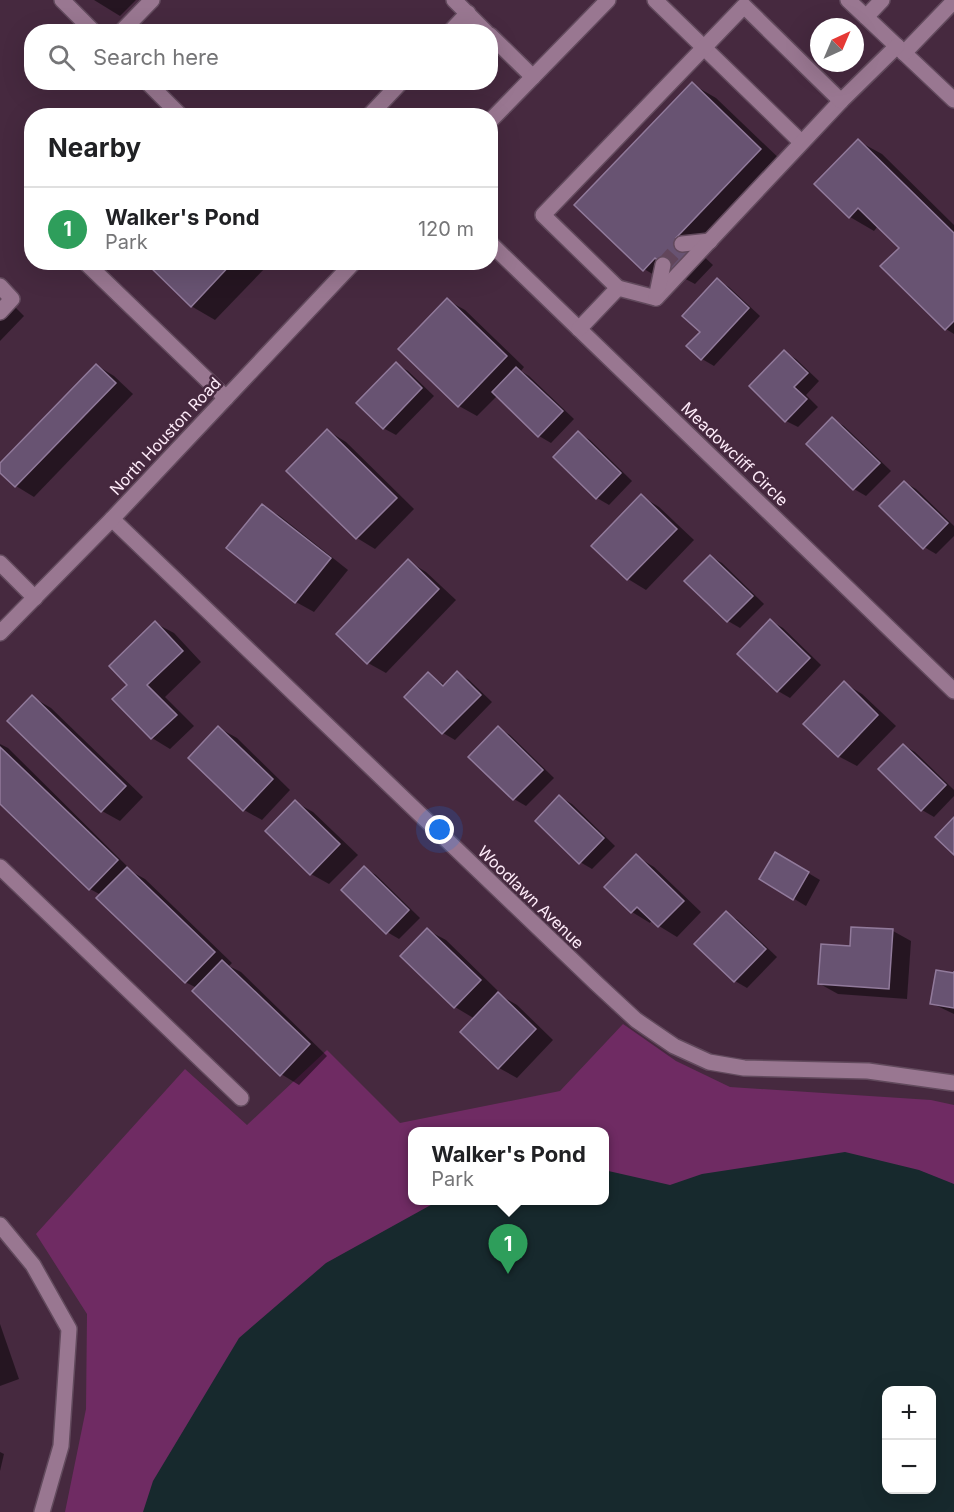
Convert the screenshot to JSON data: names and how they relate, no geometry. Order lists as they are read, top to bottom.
{
  "streets": {
    "street": ["North Houston Road", "Meadowcliff Circle", "Woodlawn Avenue"]
  },
  "crossings": [
    ["North Houston Road", "Woodlawn Avenue"]
  ],
  "north": "top right",
  "page": {
    "search": "Search here",
    "heading": "Nearby",
    "list": [
      {
        "mark": "1",
        "name": "Walker's Pond",
        "note": "Park",
        "value": "120 m"
      }
    ],
    "popup": ["Walker's Pond", "Park"],
    "pins": "1",
    "map_buttons": ["+", "−"]
  }
}
